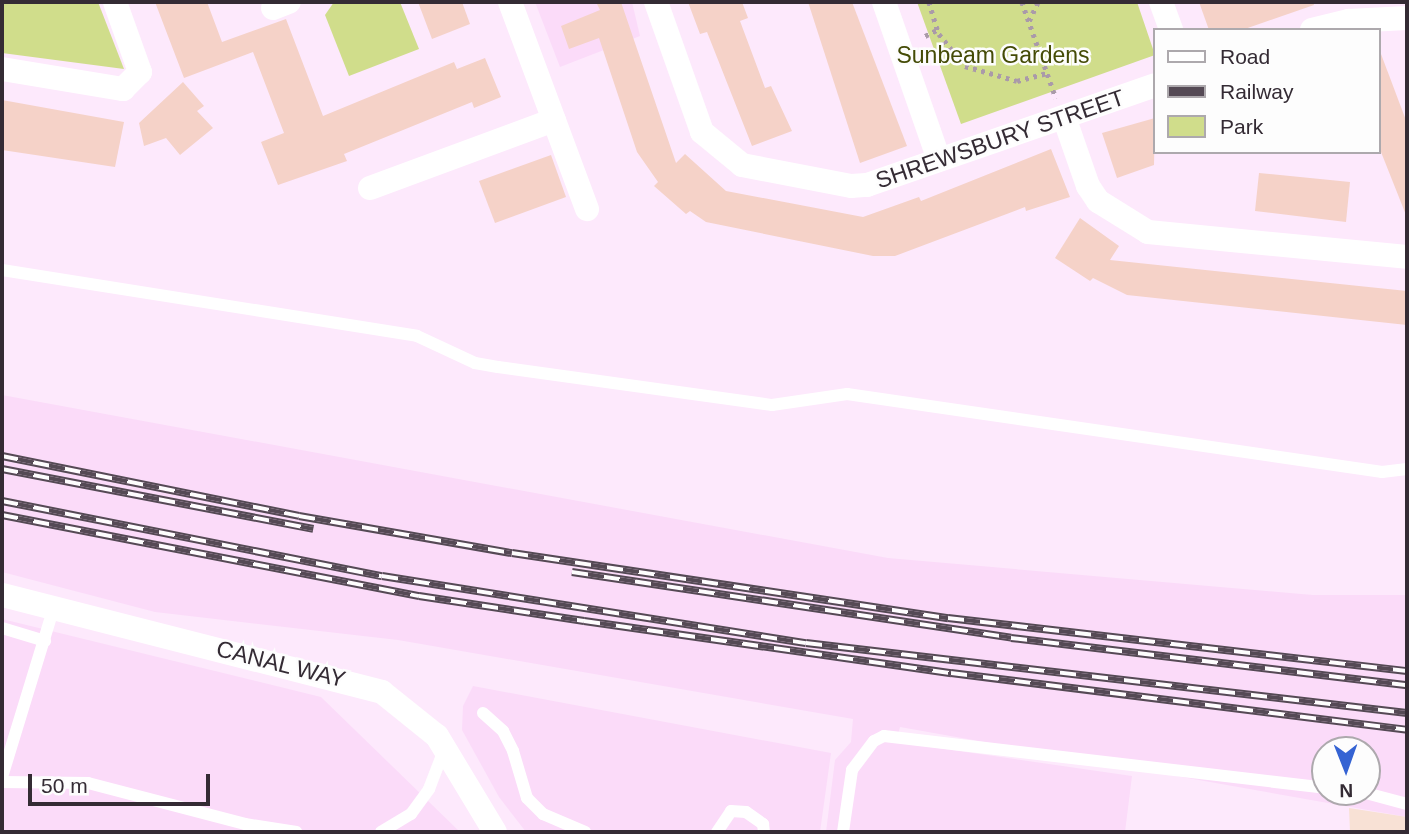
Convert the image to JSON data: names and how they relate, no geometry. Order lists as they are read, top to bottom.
{
  "streets": {
    "street": ["SHREWSBURY STREET", "CANAL WAY"]
  },
  "parks": ["Sunbeam Gardens"],
  "legend": ["Road", "Railway", "Park"],
  "scale_bar": "50 m",
  "north": "bottom"
}
